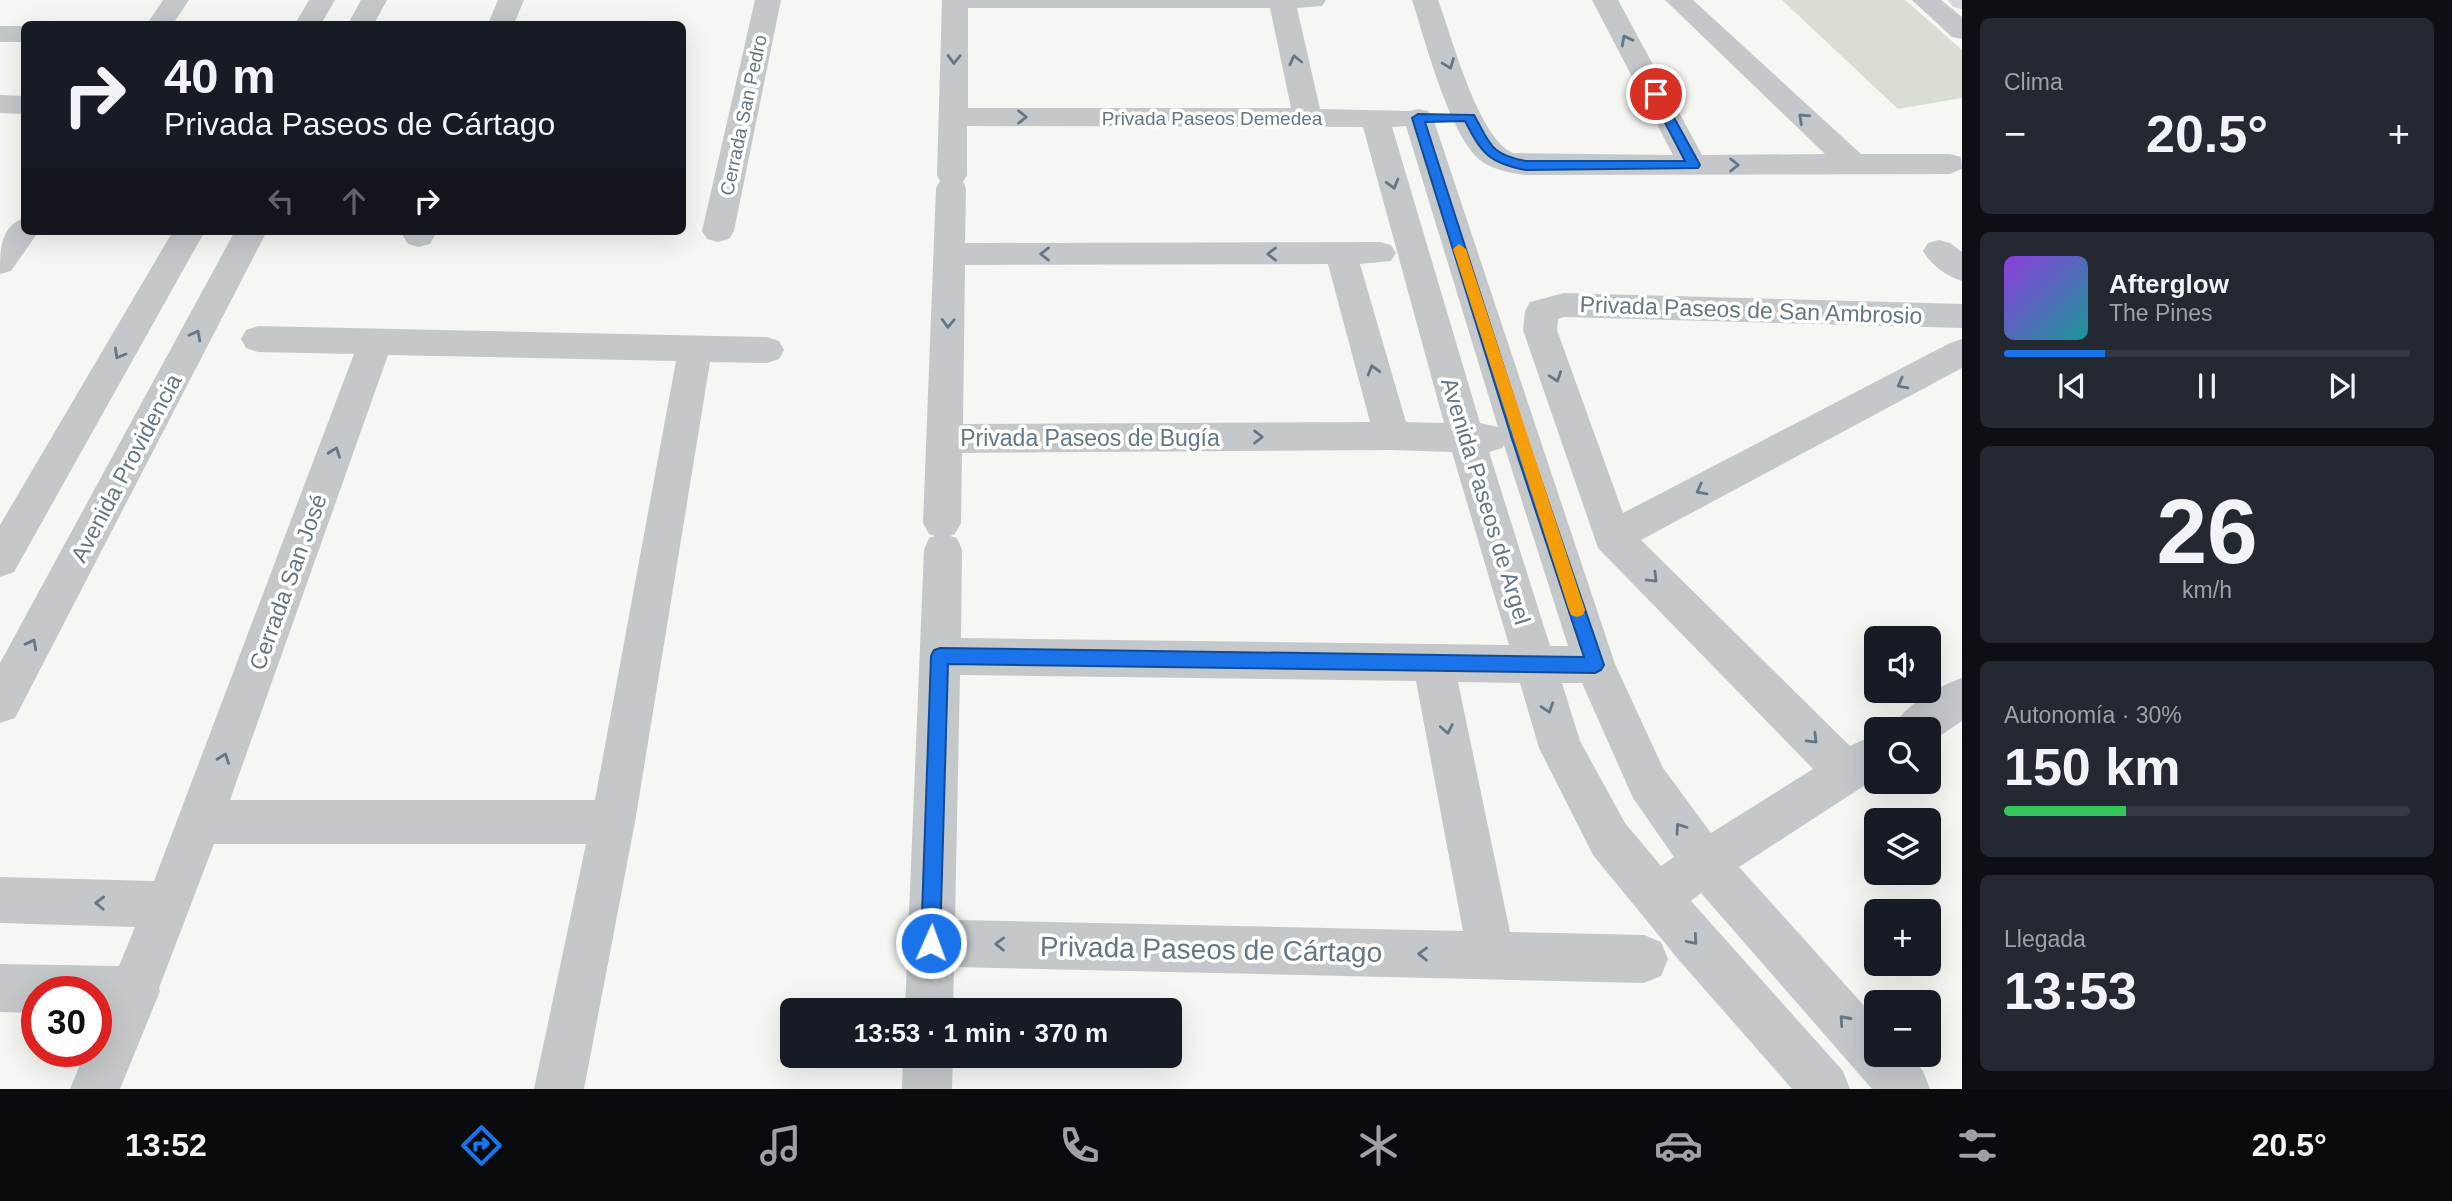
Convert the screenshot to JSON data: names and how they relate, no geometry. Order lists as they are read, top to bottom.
{
  "streets": {
    "street": [
      "Cerrada San Pedro",
      "Privada Paseos Demedea",
      "Privada Paseos de San Ambrosio",
      "Privada Paseos de Bugía",
      "Avenida Providencia",
      "Avenida Paseos de Argel",
      "Cerrada San José",
      "Privada Paseos de Cártago"
    ]
  },
  "crossings": [
    ["Privada Paseos Demedea", "Avenida Paseos de Argel"],
    ["Privada Paseos de Bugía", "Avenida Paseos de Argel"]
  ],
  "page": {
    "tile": [
      "Clima",
      ["26", "km/h"],
      ["Autonomía · 30%", "150 km"],
      ["Llegada", "13:53"]
    ],
    "turn": ["40 m", "Privada Paseos de Cártago"],
    "heat": ["−", "20.5°", "+"],
    "song": ["Afterglow", "The Pines"],
    "map_buttons": ["+", "−"],
    "limit": "30",
    "trip": "13:53 · 1 min · 370 m",
    "tabs": ["13:52", "20.5°"]
  }
}
